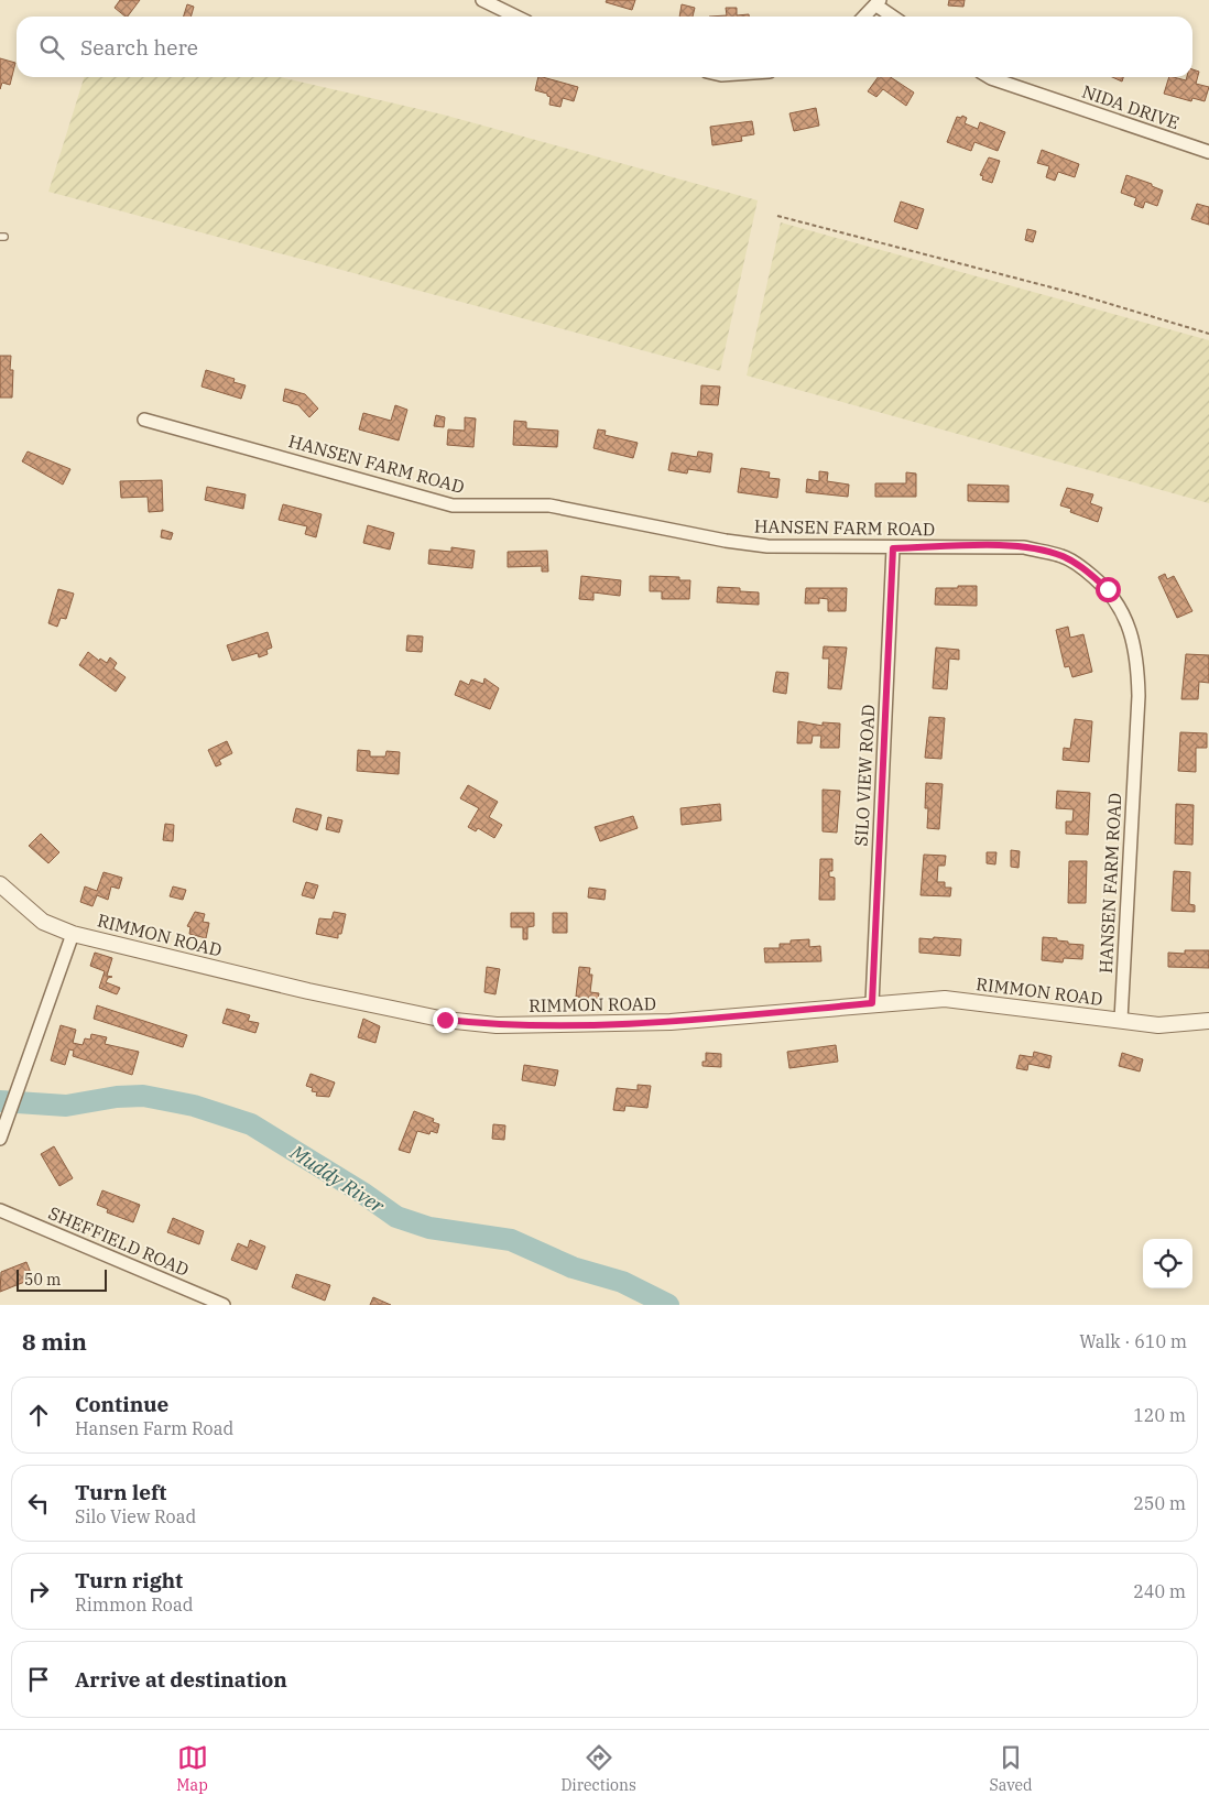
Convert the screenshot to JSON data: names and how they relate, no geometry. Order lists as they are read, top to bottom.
{
  "streets": {
    "street": [
      "NIDA DRIVE",
      "HANSEN FARM ROAD",
      "SILO VIEW ROAD",
      "RIMMON ROAD",
      "SHEFFIELD ROAD"
    ]
  },
  "crossings": [
    ["HANSEN FARM ROAD", "SILO VIEW ROAD"],
    ["HANSEN FARM ROAD", "RIMMON ROAD"],
    ["SILO VIEW ROAD", "RIMMON ROAD"]
  ],
  "water": ["Muddy River"],
  "scale_bar": "50 m",
  "page": {
    "search": "Search here",
    "scale": "50 m",
    "heading": ["8 min", "Walk · 610 m"],
    "list": [
      ["Continue", "Hansen Farm Road", "120 m"],
      ["Turn left", "Silo View Road", "250 m"],
      ["Turn right", "Rimmon Road", "240 m"],
      "Arrive at destination"
    ],
    "nav": ["Map", "Directions", "Saved"]
  }
}
